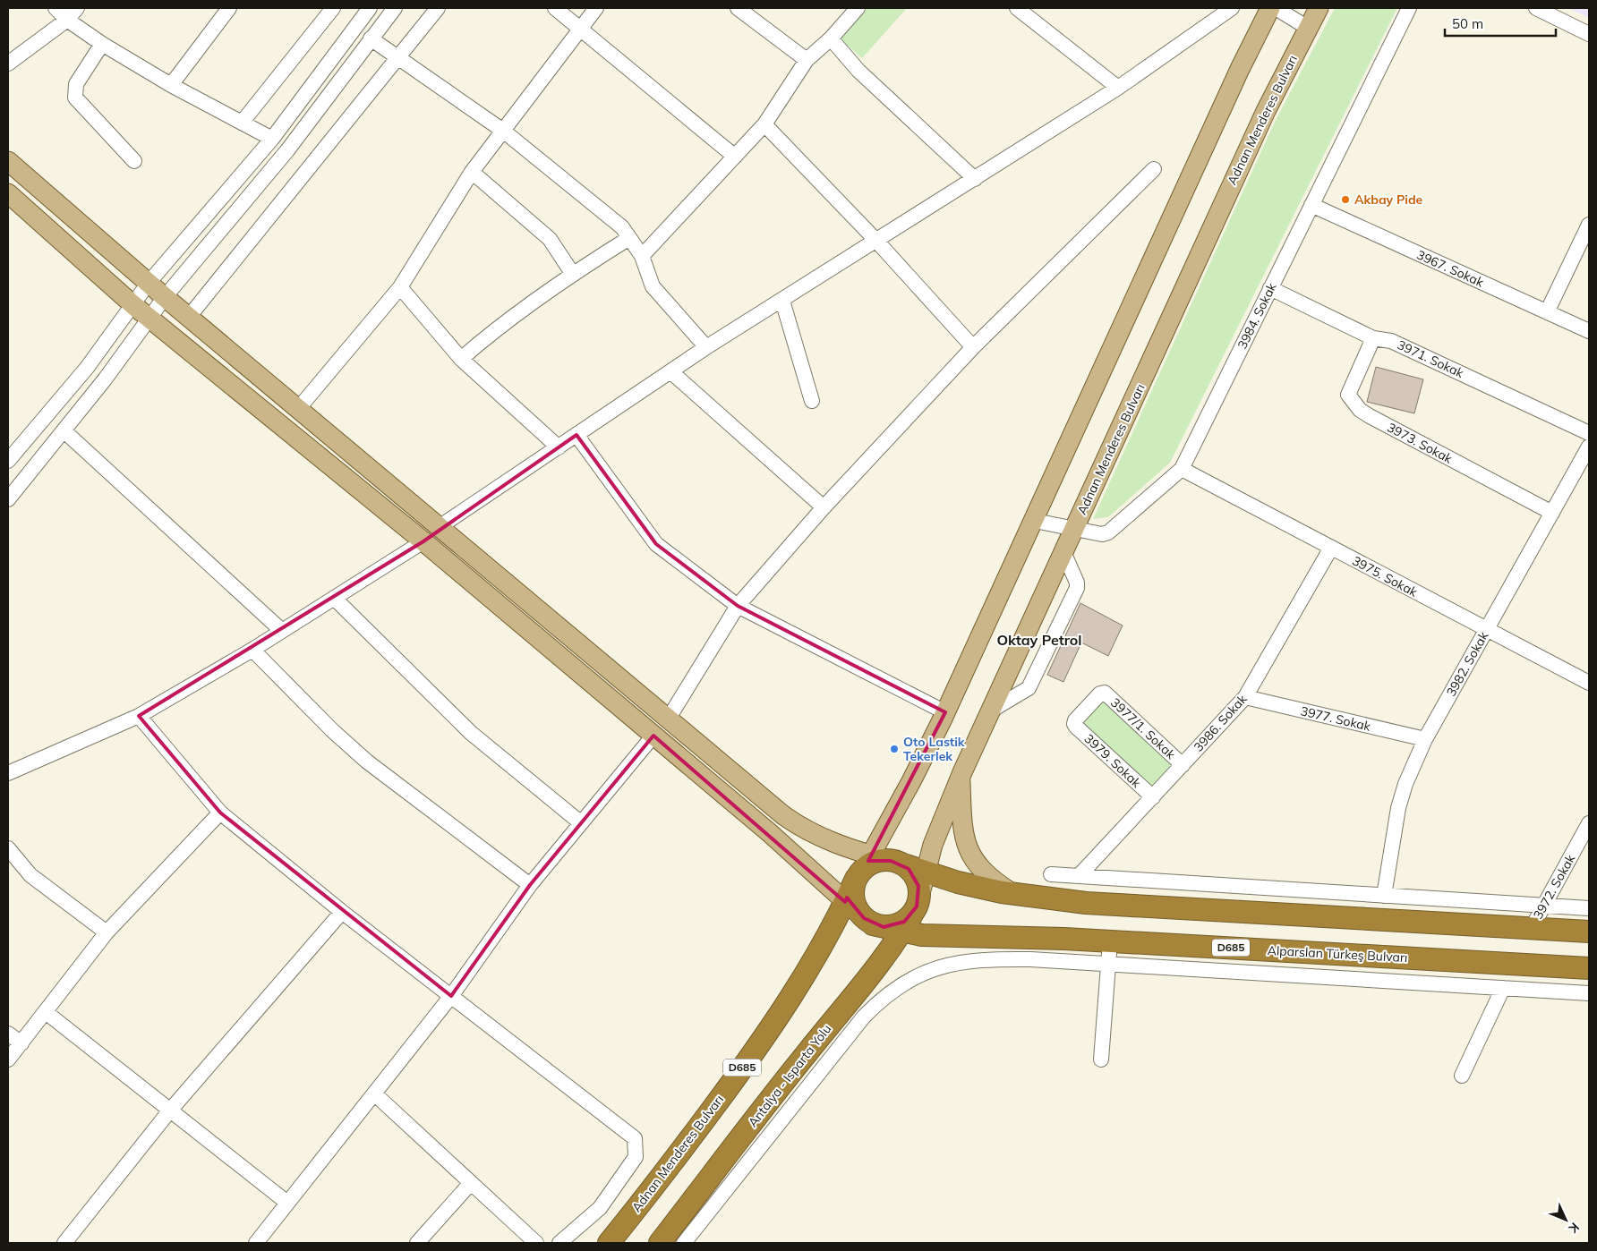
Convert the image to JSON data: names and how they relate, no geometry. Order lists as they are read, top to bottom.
{
  "streets": {
    "highway": [
      "Adnan Menderes Bulvarı",
      "D685",
      "Alparslan Türkeş Bulvarı",
      "Antalya - Isparta Yolu"
    ],
    "street": [
      "3967. Sokak",
      "3984. Sokak",
      "3971. Sokak",
      "3973. Sokak",
      "3975. Sokak",
      "3982. Sokak",
      "3977. Sokak",
      "3986. Sokak",
      "3977/1. Sokak",
      "3979. Sokak",
      "3972. Sokak"
    ]
  },
  "crossings": [
    ["Adnan Menderes Bulvarı", "3984. Sokak"],
    ["Adnan Menderes Bulvarı", "Antalya - Isparta Yolu"],
    ["3967. Sokak", "3984. Sokak"],
    ["3984. Sokak", "3971. Sokak"],
    ["3984. Sokak", "3975. Sokak"],
    ["3971. Sokak", "3973. Sokak"],
    ["3973. Sokak", "3982. Sokak"],
    ["3975. Sokak", "3982. Sokak"],
    ["3975. Sokak", "3986. Sokak"],
    ["3982. Sokak", "3977. Sokak"],
    ["3977. Sokak", "3986. Sokak"],
    ["3986. Sokak", "3977/1. Sokak"],
    ["3986. Sokak", "3979. Sokak"],
    ["3977/1. Sokak", "3979. Sokak"],
    ["Alparslan Türkeş Bulvarı", "Antalya - Isparta Yolu"]
  ],
  "districts": ["Oktay Petrol"],
  "places": ["Akbay Pide", "Oto Lastik Tekerlek"],
  "scale_bar": "50 m",
  "north": "bottom right"
}
